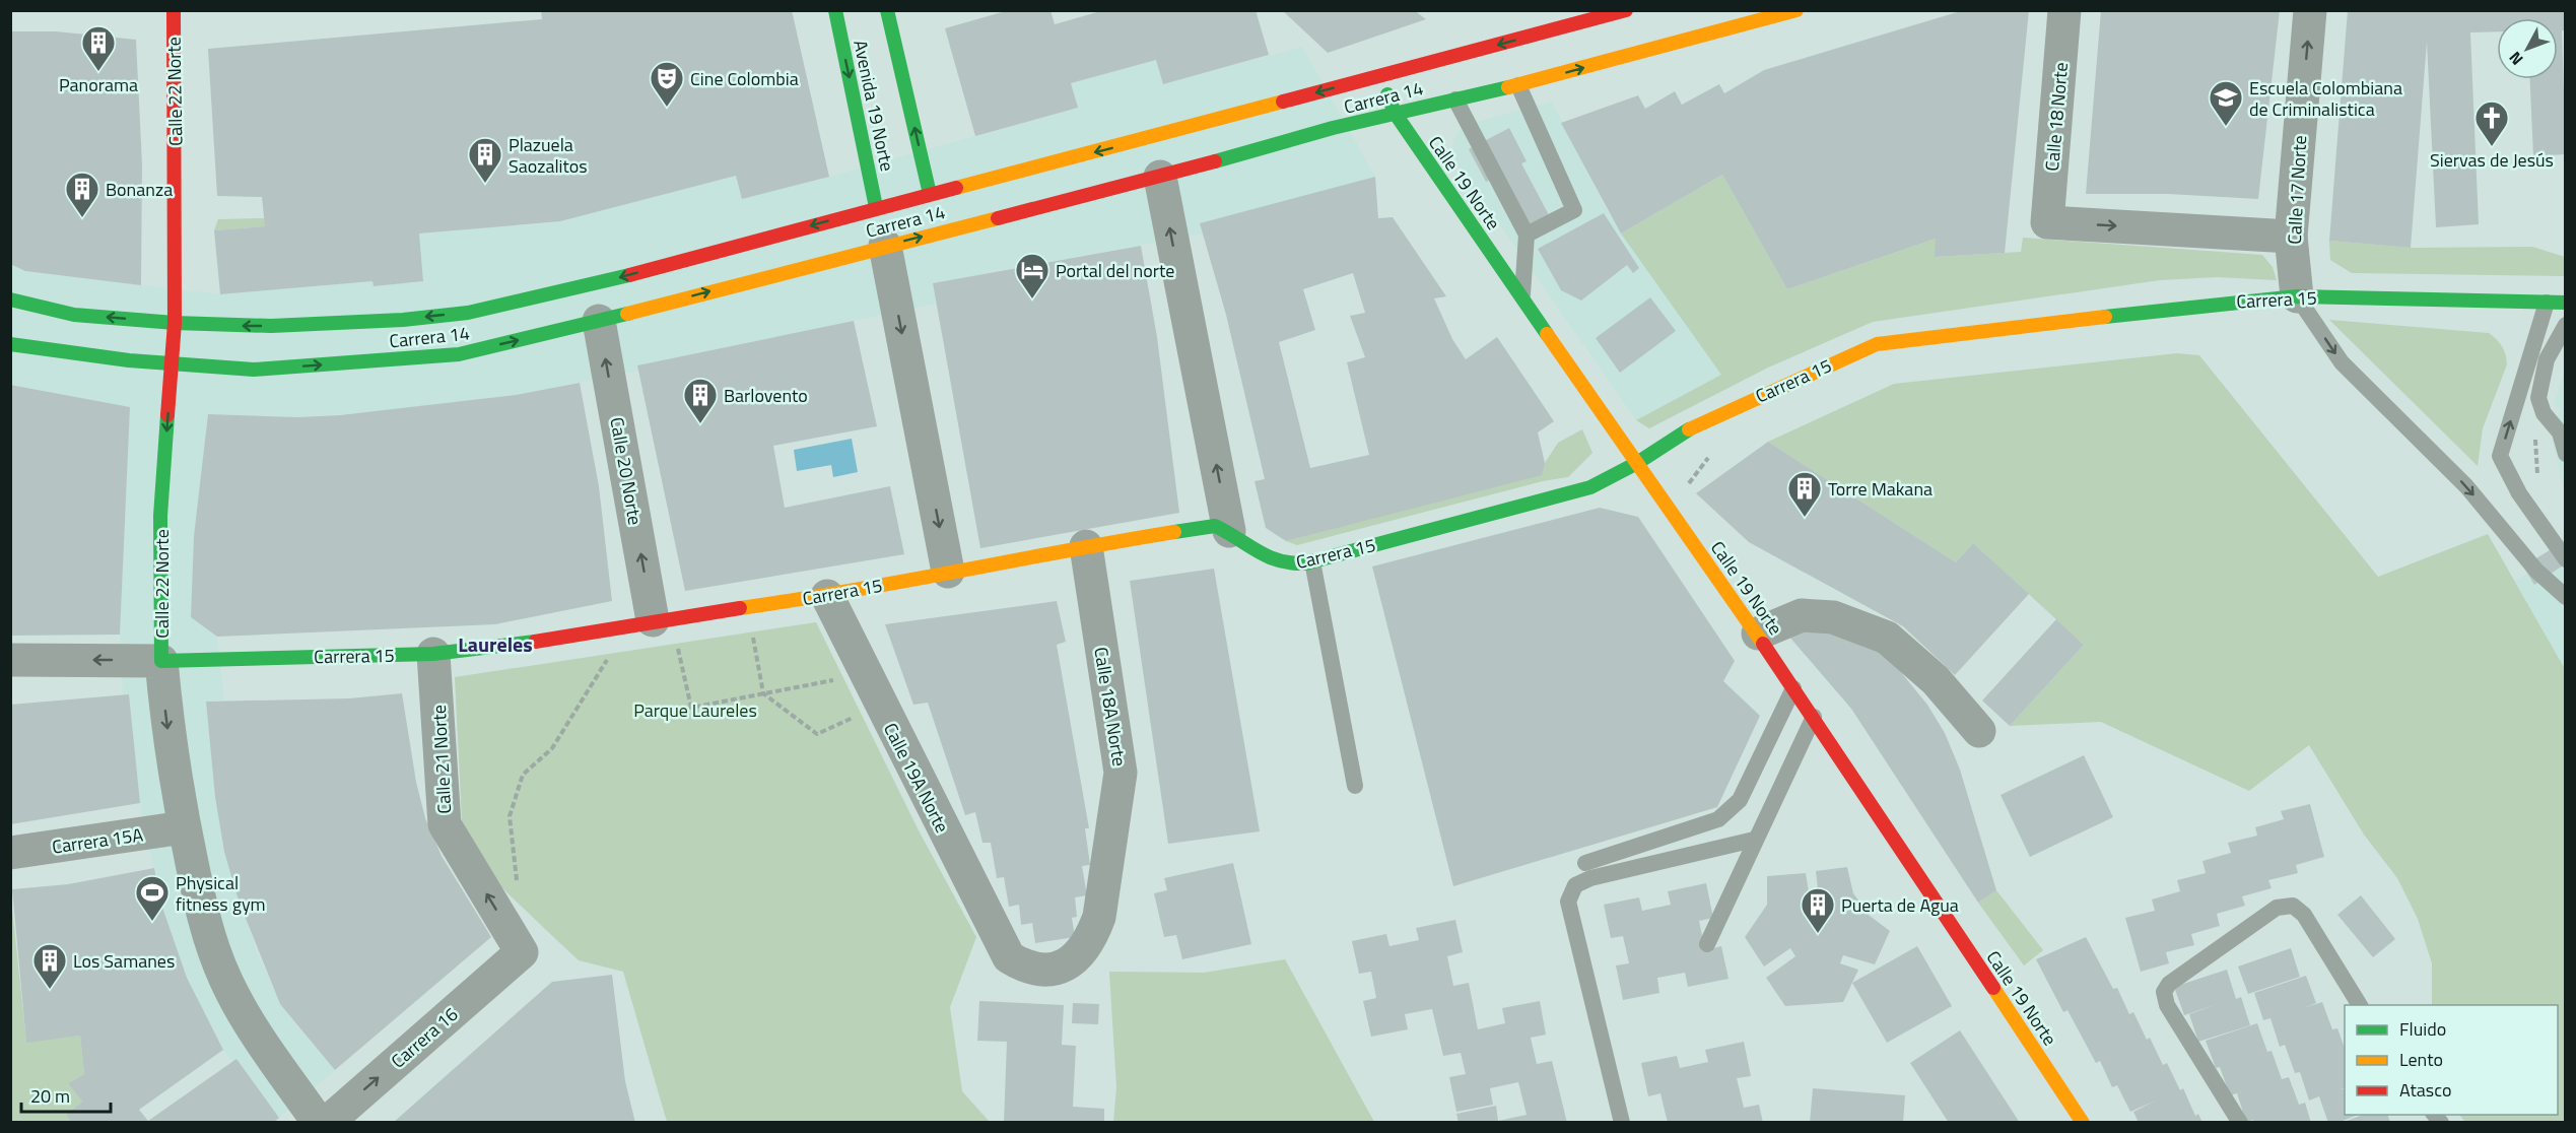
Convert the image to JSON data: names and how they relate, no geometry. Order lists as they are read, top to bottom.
{
  "streets": {
    "street": [
      "Calle 22 Norte",
      "Carrera 14",
      "Avenida 19 Norte",
      "Calle 18 Norte",
      "Calle 19 Norte",
      "Calle 17 Norte",
      "Carrera 15",
      "Calle 20 Norte",
      "Calle 18A Norte",
      "Calle 21 Norte",
      "Calle 19A Norte",
      "Carrera 15A",
      "Carrera 16"
    ]
  },
  "crossings": [
    ["Calle 22 Norte", "Carrera 14"],
    ["Calle 22 Norte", "Carrera 15"],
    ["Calle 22 Norte", "Carrera 15A"],
    ["Carrera 14", "Avenida 19 Norte"],
    ["Carrera 14", "Calle 19 Norte"],
    ["Carrera 14", "Calle 20 Norte"],
    ["Calle 18 Norte", "Calle 17 Norte"],
    ["Calle 19 Norte", "Carrera 15"],
    ["Calle 17 Norte", "Carrera 15"],
    ["Carrera 15", "Calle 20 Norte"],
    ["Carrera 15", "Calle 18A Norte"],
    ["Carrera 15", "Calle 21 Norte"],
    ["Carrera 15", "Calle 19A Norte"],
    ["Calle 18A Norte", "Calle 19A Norte"],
    ["Calle 21 Norte", "Carrera 16"]
  ],
  "one_way": [
    "Calle 22 Norte",
    "Calle 17 Norte",
    "Calle 21 Norte",
    "Carrera 16"
  ],
  "districts": ["Laureles"],
  "parks": ["Parque Laureles"],
  "places": {
    "building": [
      "Panorama",
      "Plazuela Saozalitos",
      "Bonanza",
      "Barlovento",
      "Torre Makana",
      "Puerta de Agua",
      "Los Samanes"
    ],
    "theatre": ["Cine Colombia"],
    "school or university": ["Escuela Colombiana de Criminalistica"],
    "church": ["Siervas de Jesús"],
    "hotel": ["Portal del norte"],
    "sports": ["Physical fitness gym"]
  },
  "legend": ["Fluido", "Lento", "Atasco"],
  "scale_bar": "20 m",
  "north": "bottom left"
}
